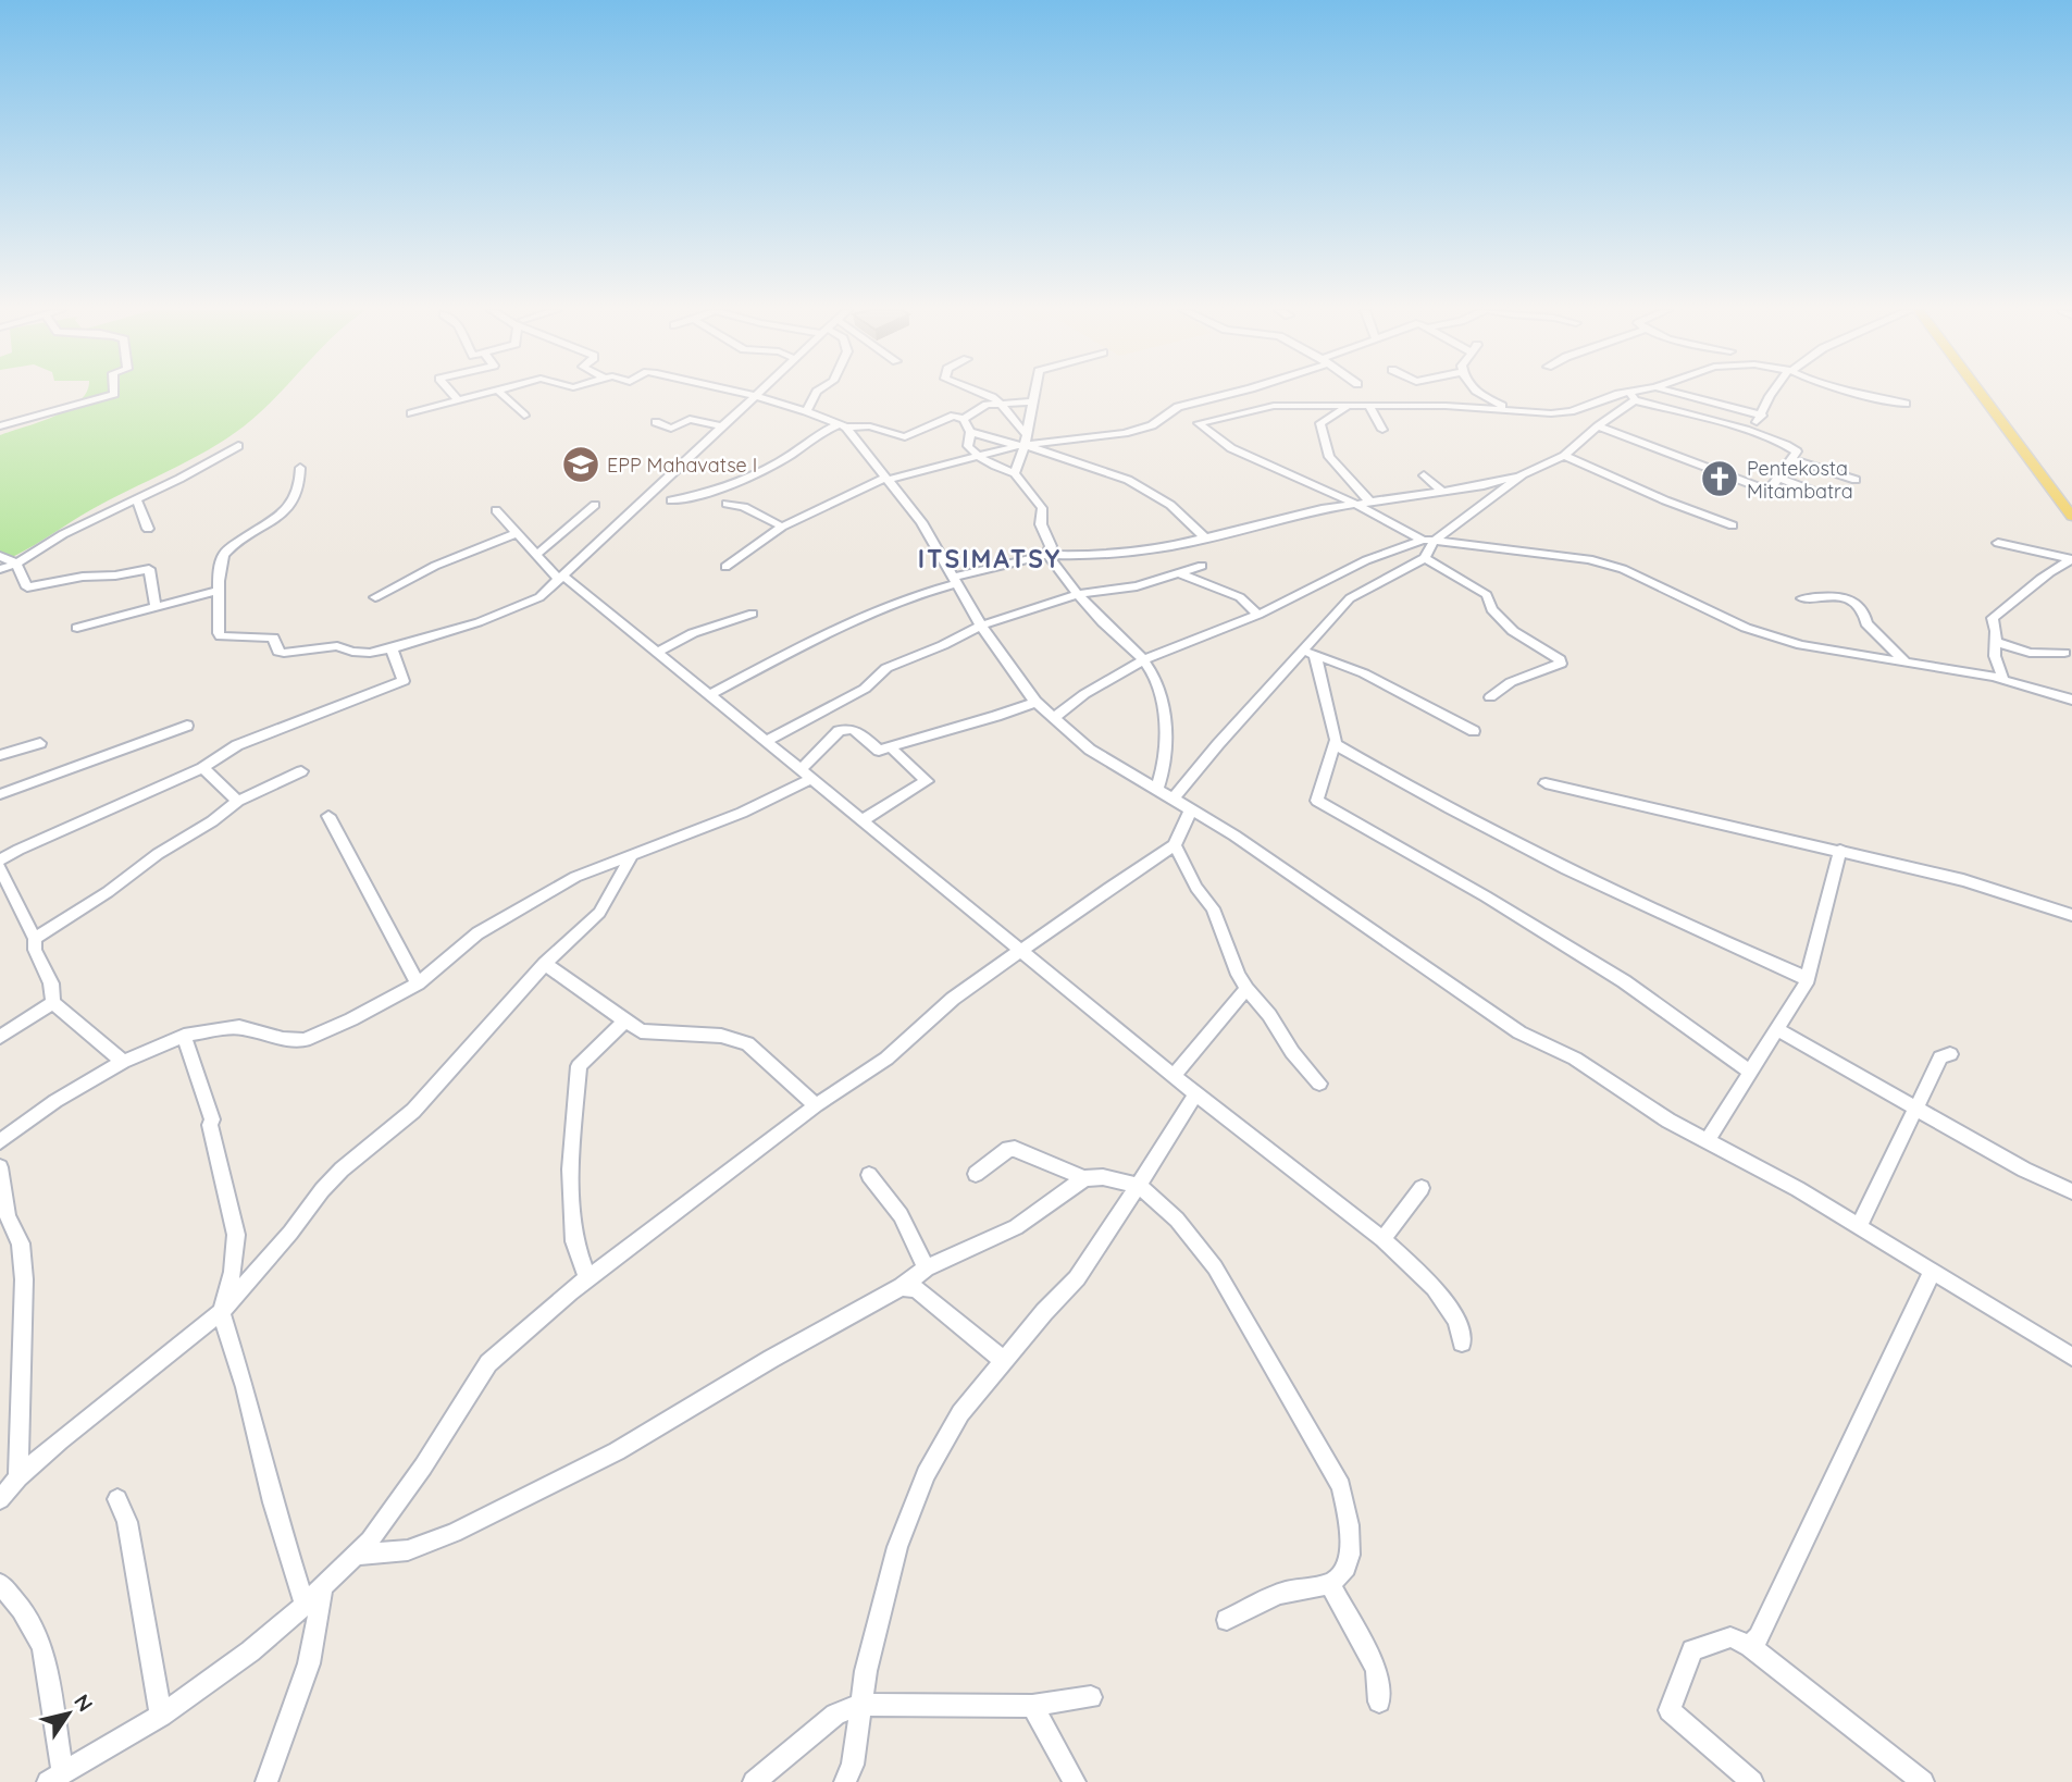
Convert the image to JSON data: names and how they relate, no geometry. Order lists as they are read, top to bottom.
{
  "districts": ["ITSIMATSY"],
  "places": {
    "school or university": ["EPP Mahavatse I"],
    "church": ["Pentekosta Mitambatra"]
  },
  "north": "top right"
}
